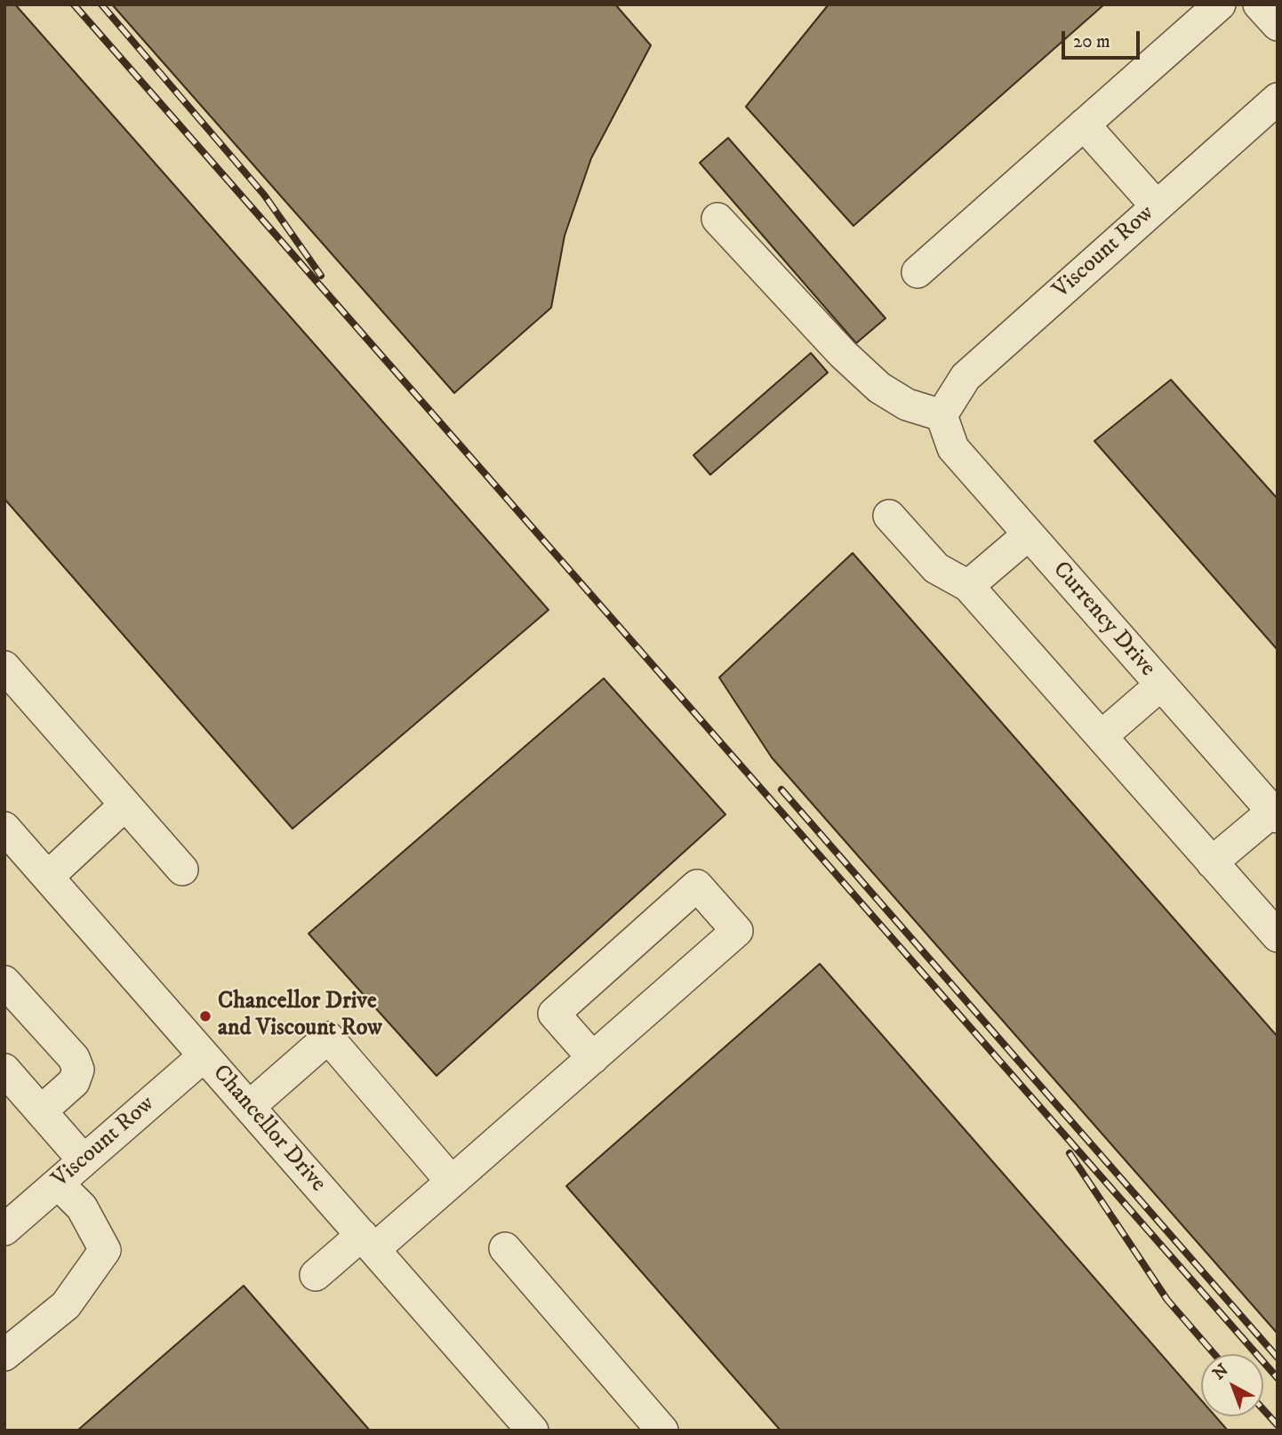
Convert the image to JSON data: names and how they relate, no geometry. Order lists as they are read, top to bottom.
{
  "streets": {
    "street": ["Viscount Row", "Currency Drive", "Chancellor Drive"]
  },
  "crossings": [
    ["Viscount Row", "Currency Drive"],
    ["Viscount Row", "Chancellor Drive"]
  ],
  "places": ["Chancellor Drive and Viscount Row"],
  "scale_bar": "20 m",
  "north": "top left"
}
